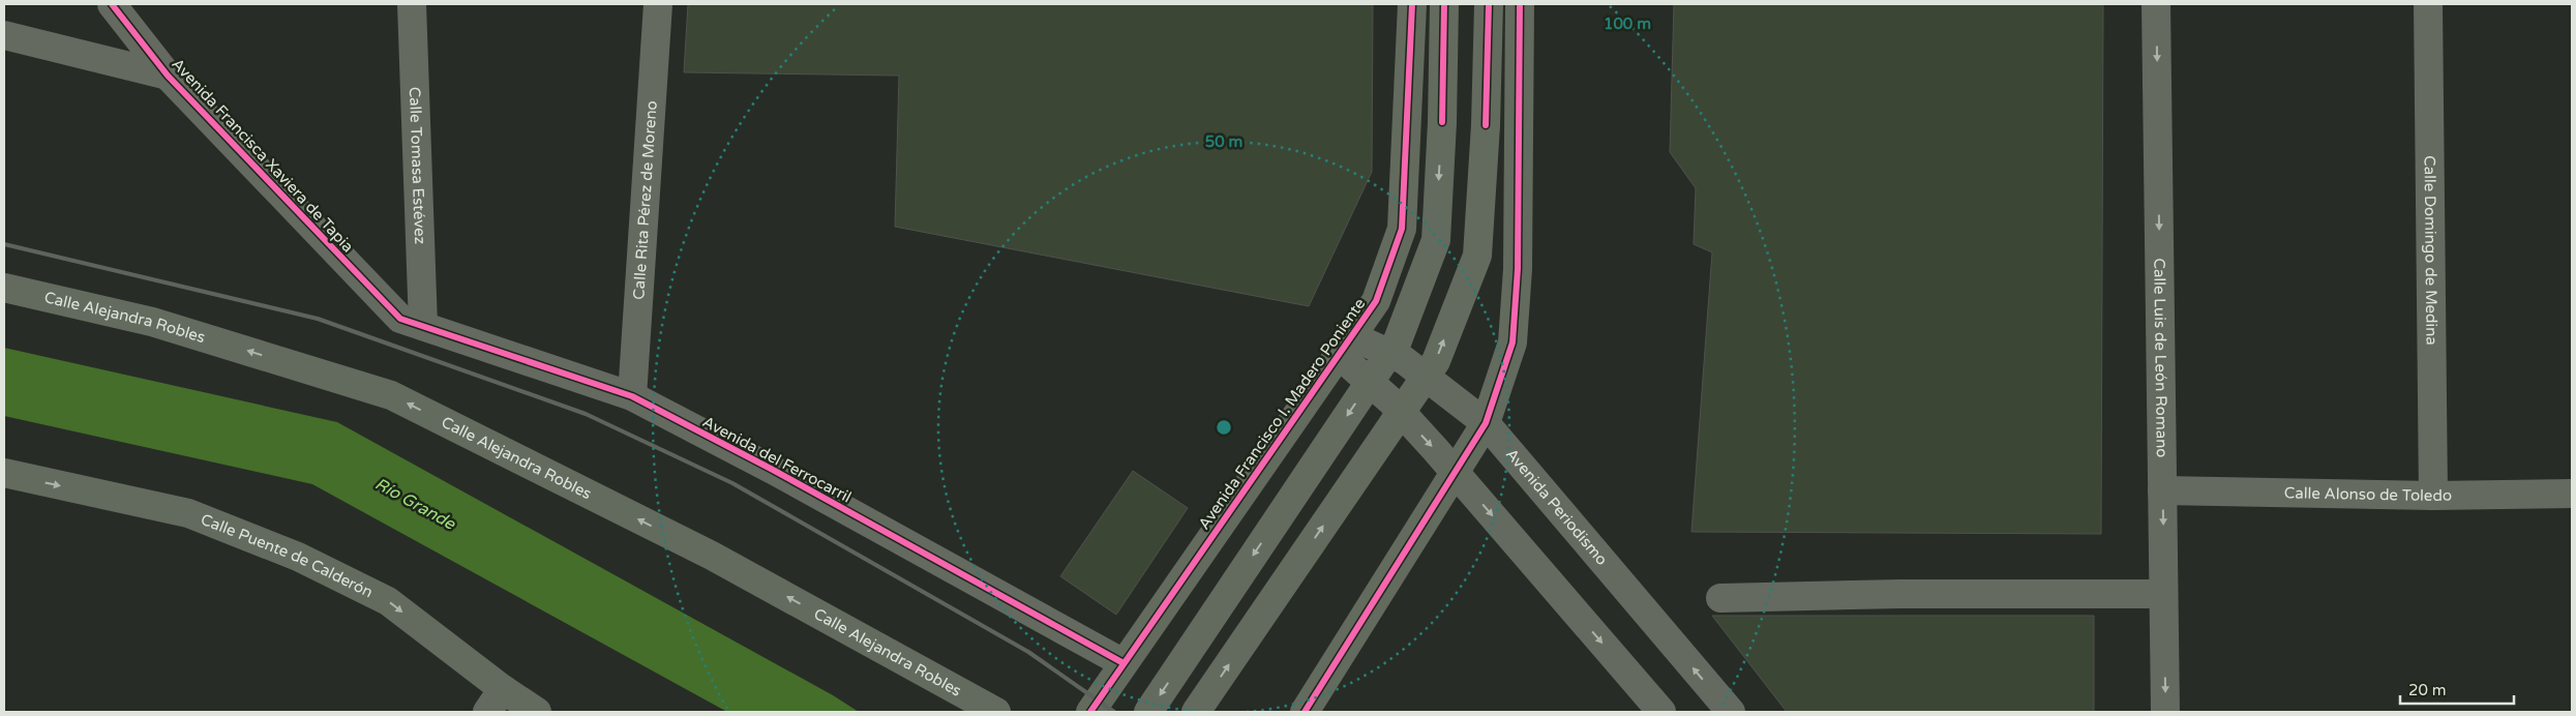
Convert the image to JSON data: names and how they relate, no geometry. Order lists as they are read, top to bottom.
{
  "streets": {
    "main road": ["Calle Alejandra Robles", "Avenida Francisco I. Madero Poniente", "Calle Puente de Calderón"],
    "street": [
      "Avenida Francisca Xaviera de Tapia",
      "Calle Tomasa Estévez",
      "Calle Rita Pérez de Moreno",
      "Calle Domingo de Medina",
      "Calle Luis de León Romano",
      "Avenida del Ferrocarril",
      "Calle Alonso de Toledo",
      "Avenida Periodismo"
    ]
  },
  "crossings": [
    ["Avenida Francisca Xaviera de Tapia", "Calle Tomasa Estévez"],
    ["Avenida Francisca Xaviera de Tapia", "Avenida del Ferrocarril"],
    ["Calle Tomasa Estévez", "Avenida del Ferrocarril"],
    ["Calle Rita Pérez de Moreno", "Avenida del Ferrocarril"],
    ["Calle Domingo de Medina", "Calle Alonso de Toledo"],
    ["Calle Luis de León Romano", "Calle Alonso de Toledo"],
    ["Avenida Francisco I. Madero Poniente", "Avenida del Ferrocarril"],
    ["Avenida Francisco I. Madero Poniente", "Avenida Periodismo"]
  ],
  "one_way": ["Calle Alejandra Robles", "Calle Luis de León Romano", "Calle Puente de Calderón"],
  "water": ["Río Grande"],
  "scale_bar": "20 m",
  "rings": ["100 m", "50 m"]
}
